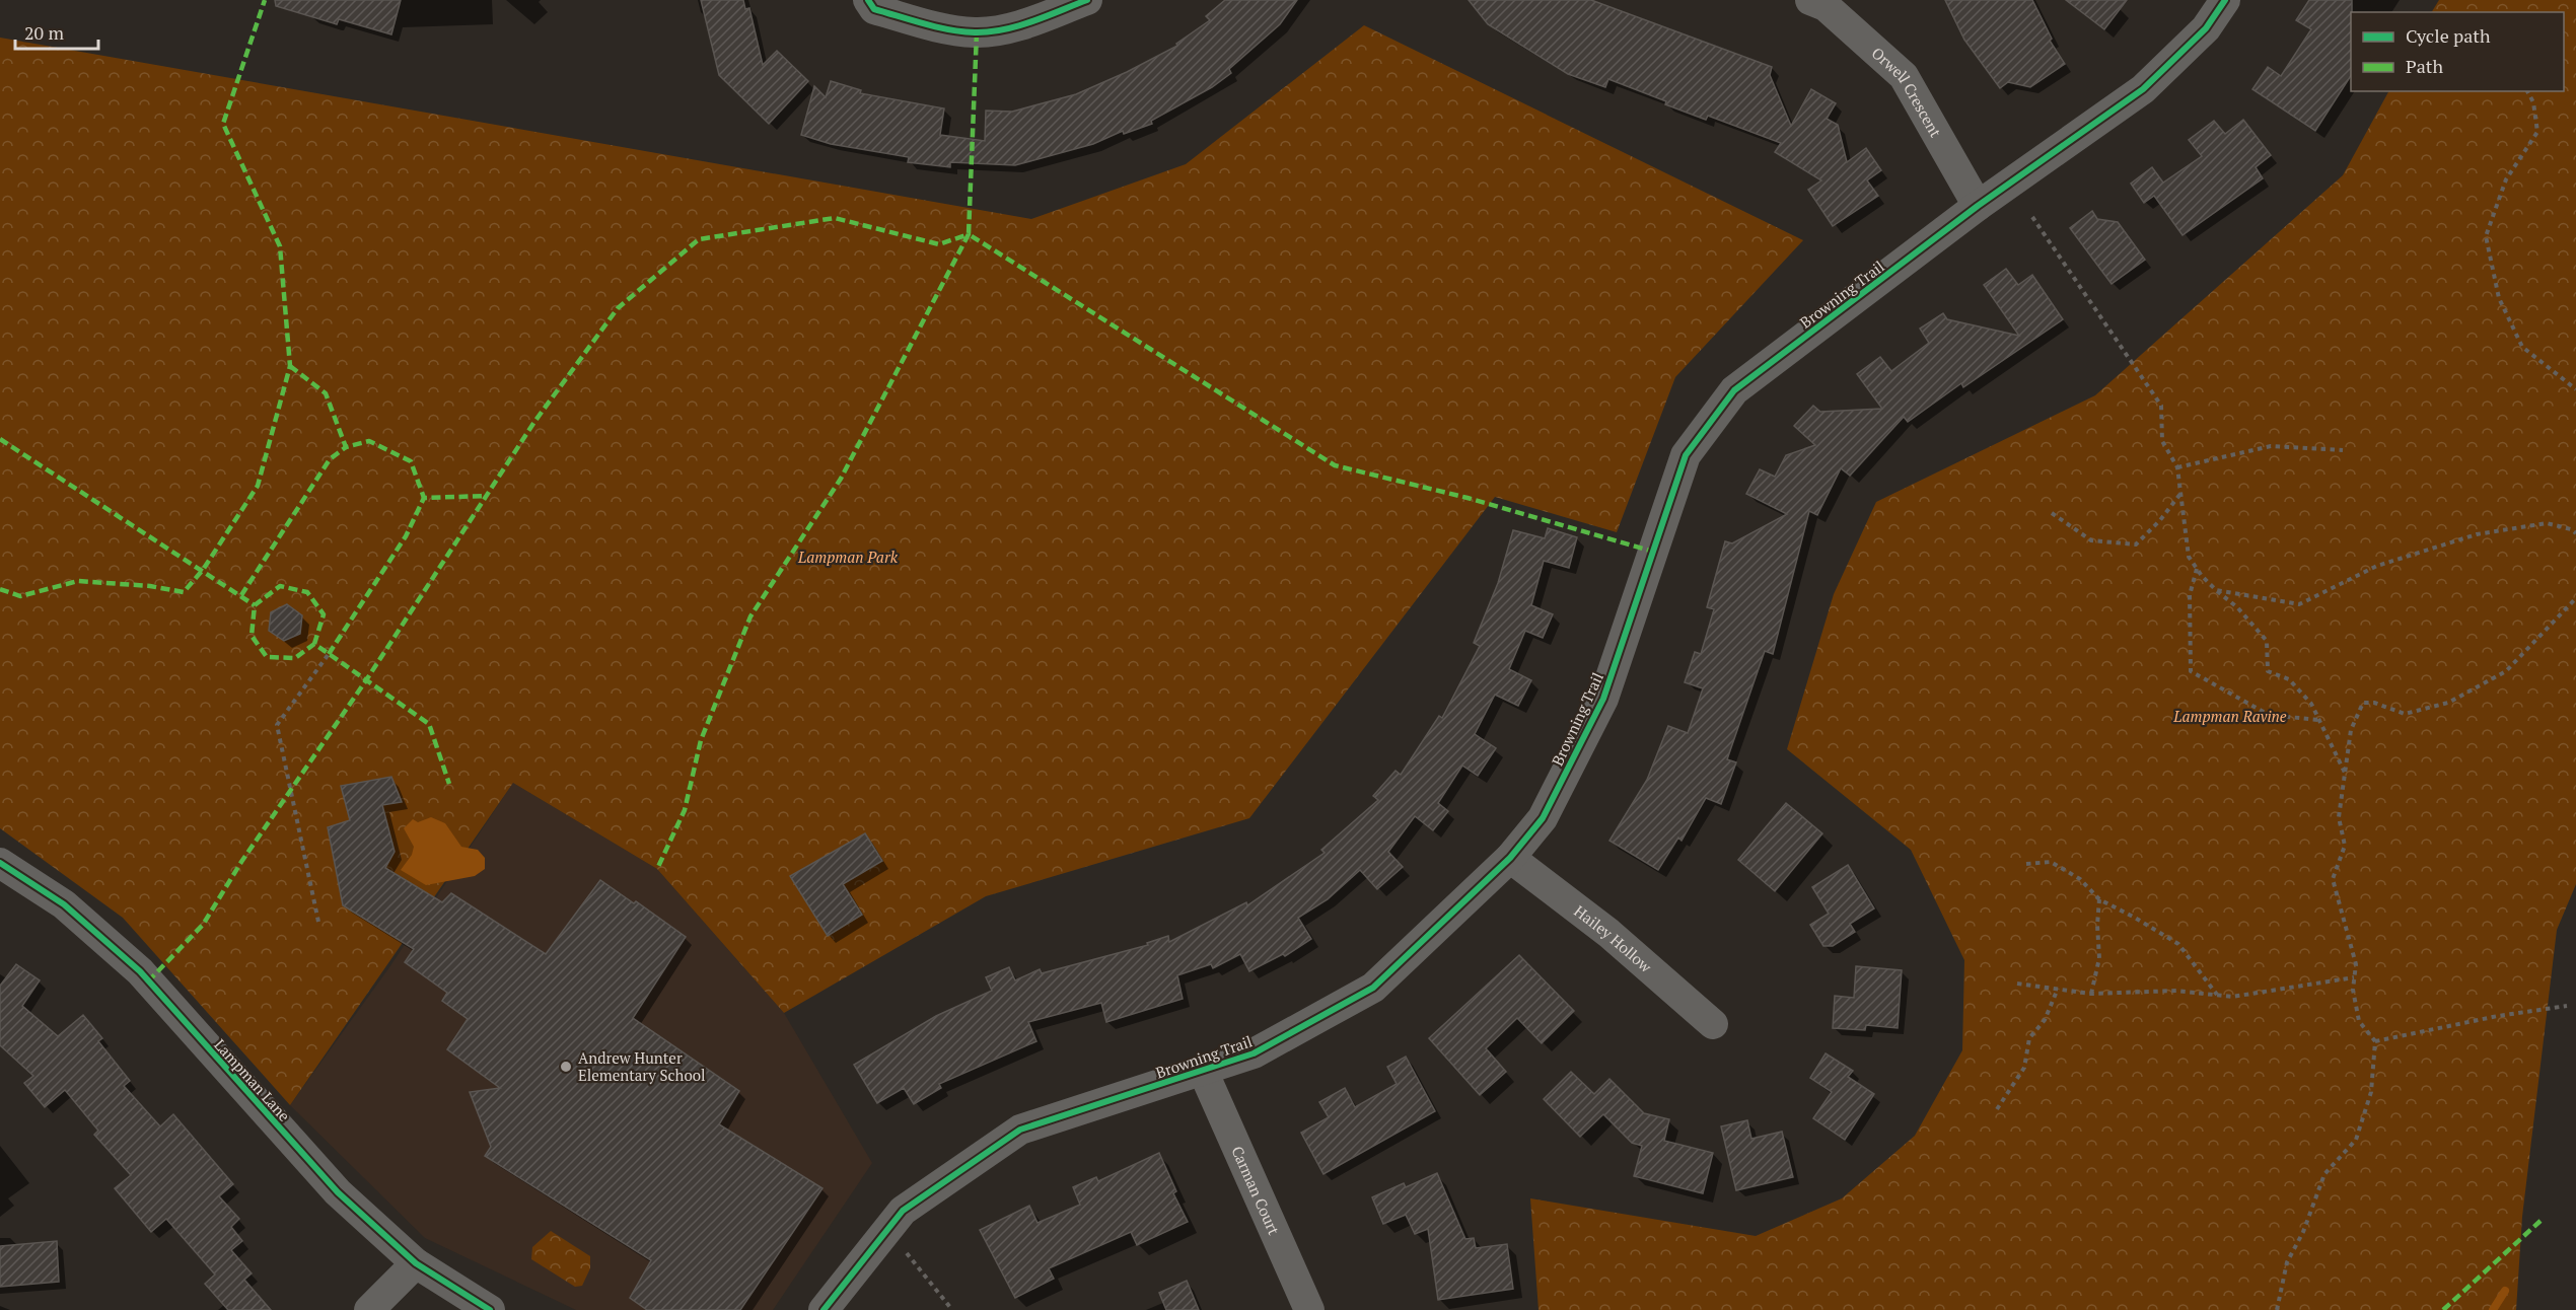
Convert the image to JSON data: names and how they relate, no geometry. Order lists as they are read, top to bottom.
{
  "streets": {
    "street": [
      "Orwell Crescent",
      "Browning Trail",
      "Hailey Hollow",
      "Lampman Lane",
      "Carman Court"
    ]
  },
  "crossings": [
    ["Orwell Crescent", "Browning Trail"],
    ["Browning Trail", "Hailey Hollow"],
    ["Browning Trail", "Carman Court"]
  ],
  "parks": ["Lampman Park", "Lampman Ravine"],
  "places": ["Andrew Hunter Elementary School"],
  "legend": ["Cycle path", "Path"],
  "scale_bar": "20 m"
}
